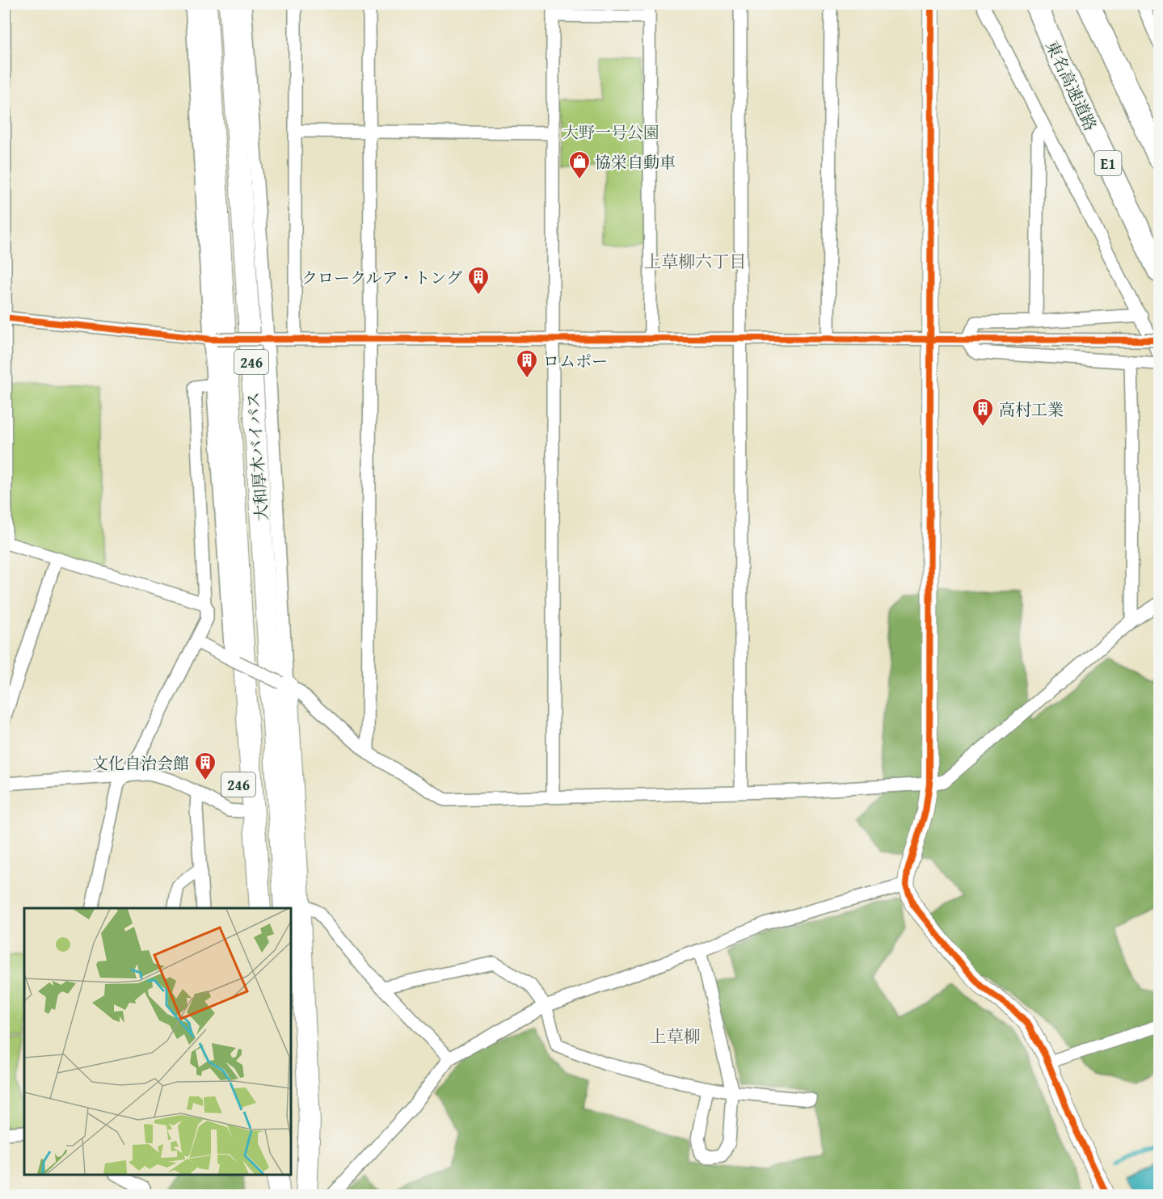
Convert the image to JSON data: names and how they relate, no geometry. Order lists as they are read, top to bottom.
{
  "streets": {
    "highway": [
      "東名高速道路",
      "E1",
      "246",
      "大和厚木バイパス"
    ]
  },
  "crossings": [
    ["246", "大和厚木バイパス"]
  ],
  "districts": ["上草柳六丁目", "上草柳"],
  "parks": ["大野一号公園"],
  "places": {
    "shop": ["協栄自動車"],
    "building": [
      "クロークルア・トング",
      "ロムポー",
      "高村工業",
      "文化自治会館"
    ]
  }
}
